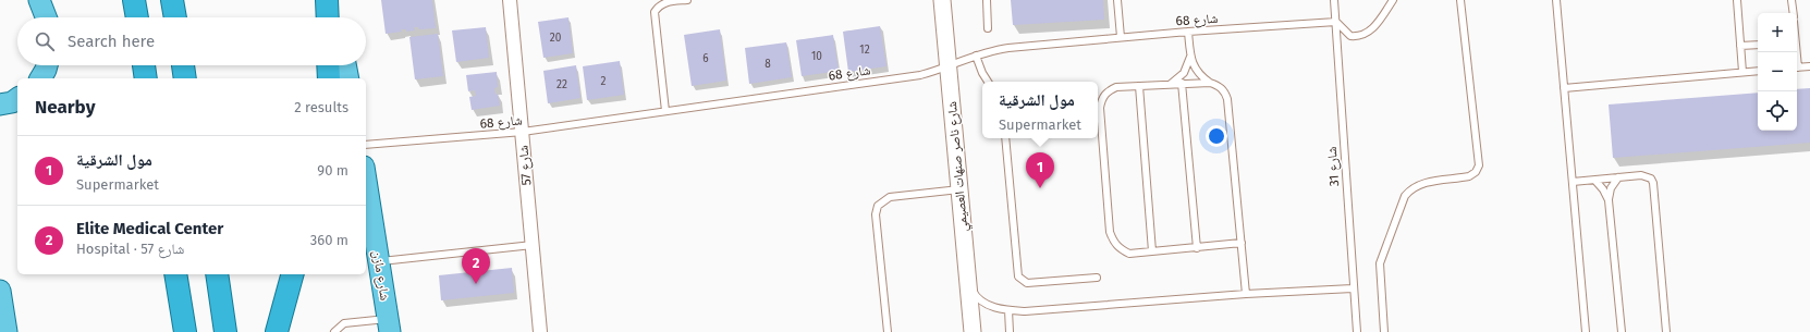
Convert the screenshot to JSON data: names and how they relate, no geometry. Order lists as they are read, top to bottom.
{
  "streets": {
    "main road": ["شارع مازن"],
    "street": ["شارع 57", "شارع ناصر صنهات العصيمي"],
    "lane": ["شارع 68", "شارع 31"]
  },
  "crossings": [
    ["شارع 68", "شارع 57"],
    ["شارع 68", "شارع ناصر صنهات العصيمي"],
    ["شارع 68", "شارع 31"]
  ],
  "house_numbers": [
    "20",
    "12",
    "10",
    "6",
    "8",
    "2",
    "22"
  ],
  "page": {
    "map_buttons": ["+", "−"],
    "search": "Search here",
    "heading": ["Nearby", "2 results"],
    "popup": ["مول الشرقية", "Supermarket"],
    "list": [
      {
        "mark": "1",
        "name": "مول الشرقية",
        "note": "Supermarket",
        "value": "90 m"
      },
      {
        "mark": "2",
        "name": "Elite Medical Center",
        "note": "Hospital · شارع 57",
        "value": "360 m"
      }
    ],
    "pins": ["1", "2"]
  }
}
